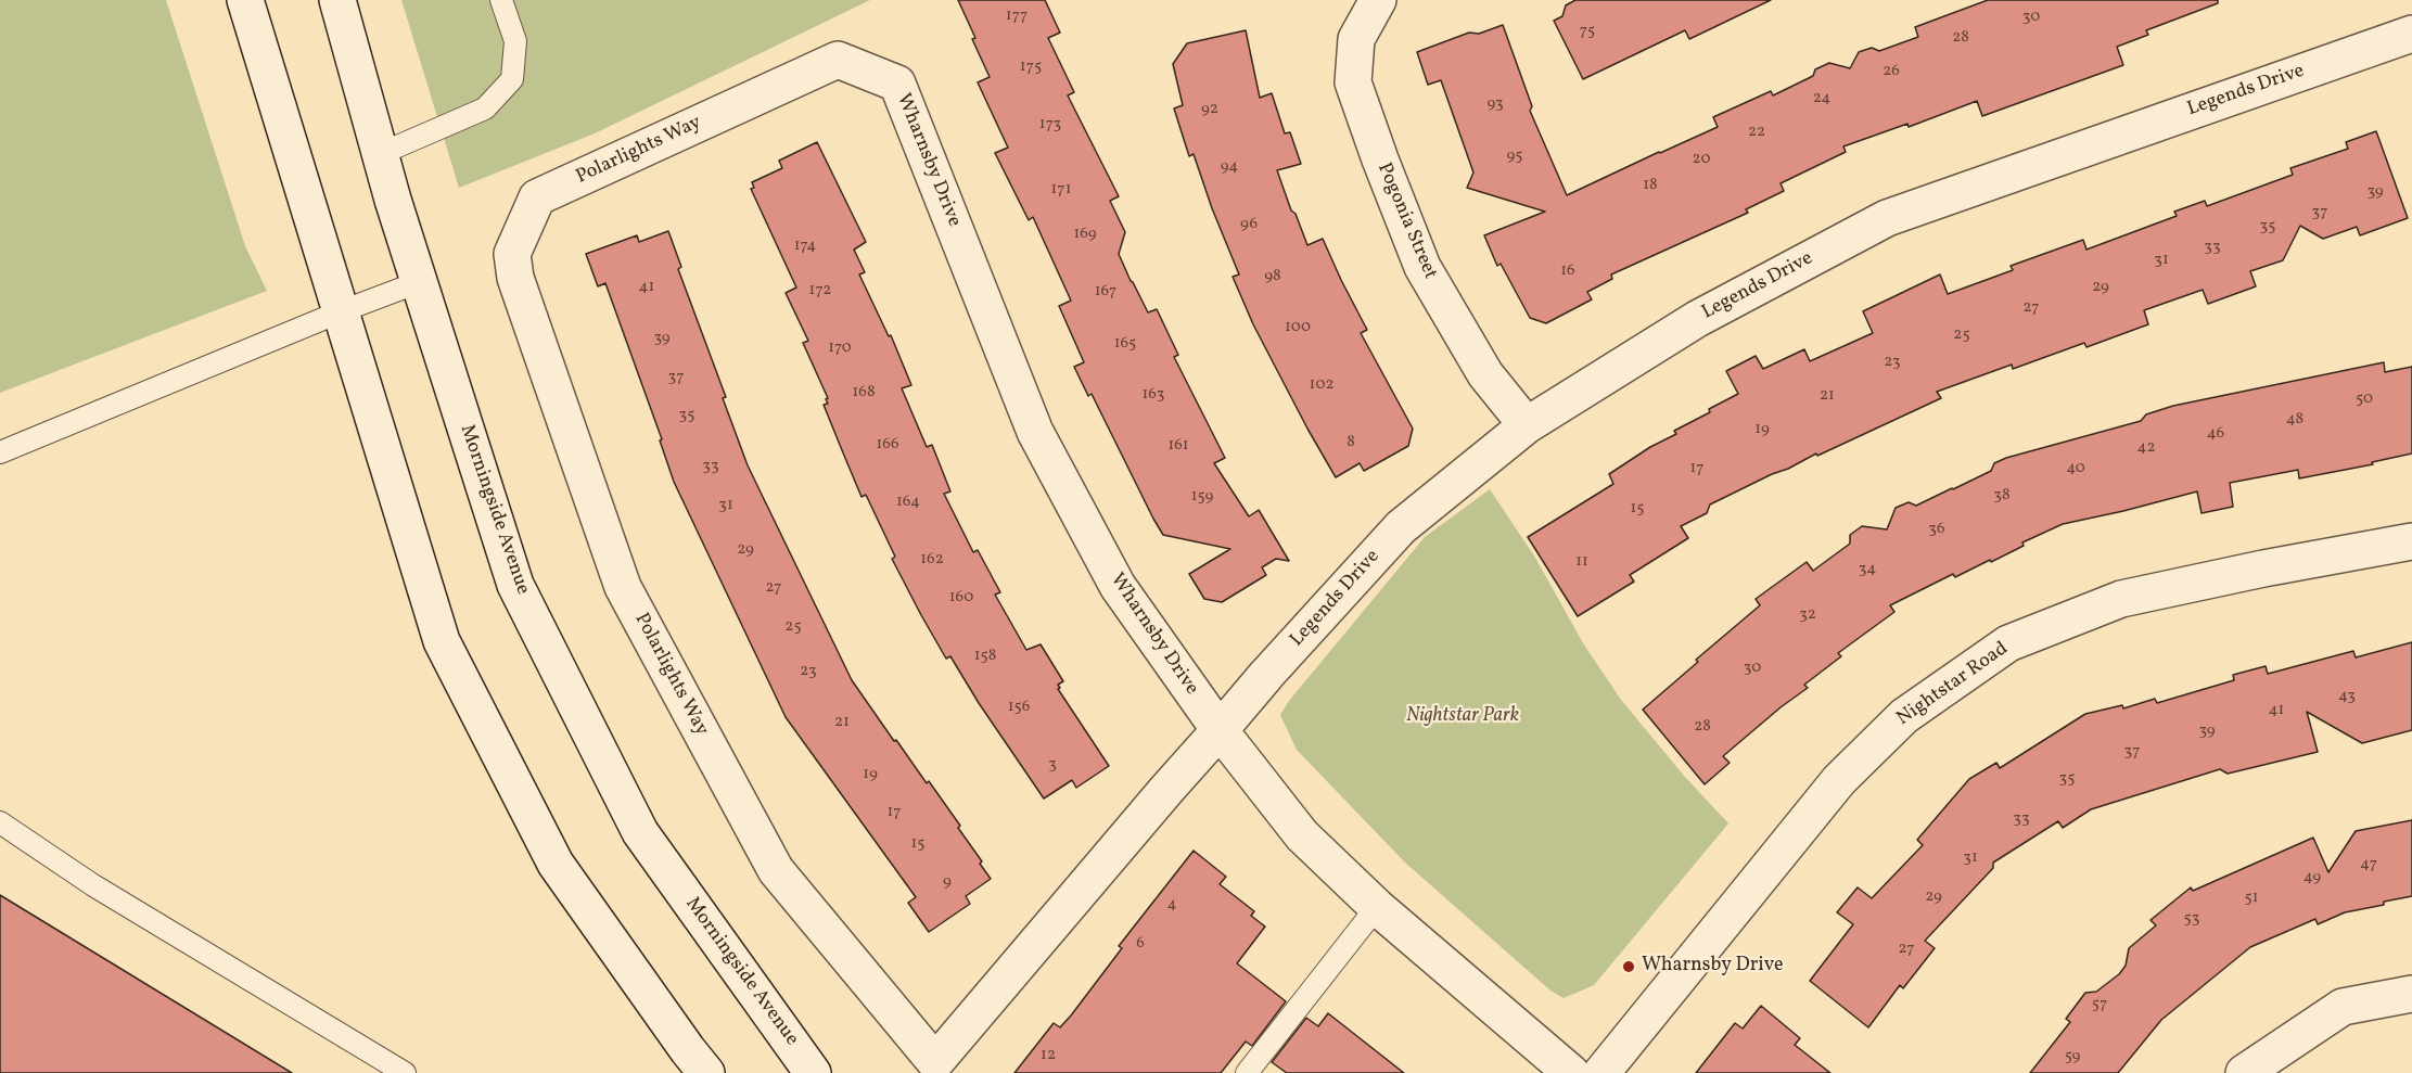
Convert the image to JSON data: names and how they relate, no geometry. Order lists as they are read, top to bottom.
{
  "streets": {
    "street": [
      "Legends Drive",
      "Polarlights Way",
      "Wharnsby Drive",
      "Pogonia Street",
      "Morningside Avenue",
      "Nightstar Road"
    ]
  },
  "crossings": [
    ["Legends Drive", "Polarlights Way"],
    ["Legends Drive", "Wharnsby Drive"],
    ["Legends Drive", "Pogonia Street"],
    ["Polarlights Way", "Wharnsby Drive"]
  ],
  "parks": ["Nightstar Park"],
  "places": ["Wharnsby Drive"],
  "house_numbers": [
    "177",
    "30",
    "75",
    "28",
    "175",
    "26",
    "24",
    "93",
    "92",
    "173",
    "22",
    "95",
    "20",
    "94",
    "18",
    "171",
    "39",
    "37",
    "96",
    "35",
    "169",
    "174",
    "33",
    "31",
    "16",
    "98",
    "41",
    "29",
    "172",
    "167",
    "27",
    "100",
    "25",
    "39",
    "165",
    "170",
    "23",
    "37",
    "102",
    "168",
    "163",
    "21",
    "50",
    "35",
    "48",
    "19",
    "46",
    "8",
    "166",
    "161",
    "42",
    "33",
    "17",
    "40",
    "38",
    "159",
    "164",
    "31",
    "15",
    "36",
    "29",
    "162",
    "11",
    "34",
    "27",
    "160",
    "32",
    "25",
    "158",
    "30",
    "23",
    "43",
    "156",
    "41",
    "21",
    "28",
    "39",
    "37",
    "3",
    "19",
    "35",
    "17",
    "33",
    "15",
    "31",
    "47",
    "49",
    "9",
    "29",
    "51",
    "4",
    "53",
    "6",
    "27",
    "57",
    "12",
    "59"
  ]
}
